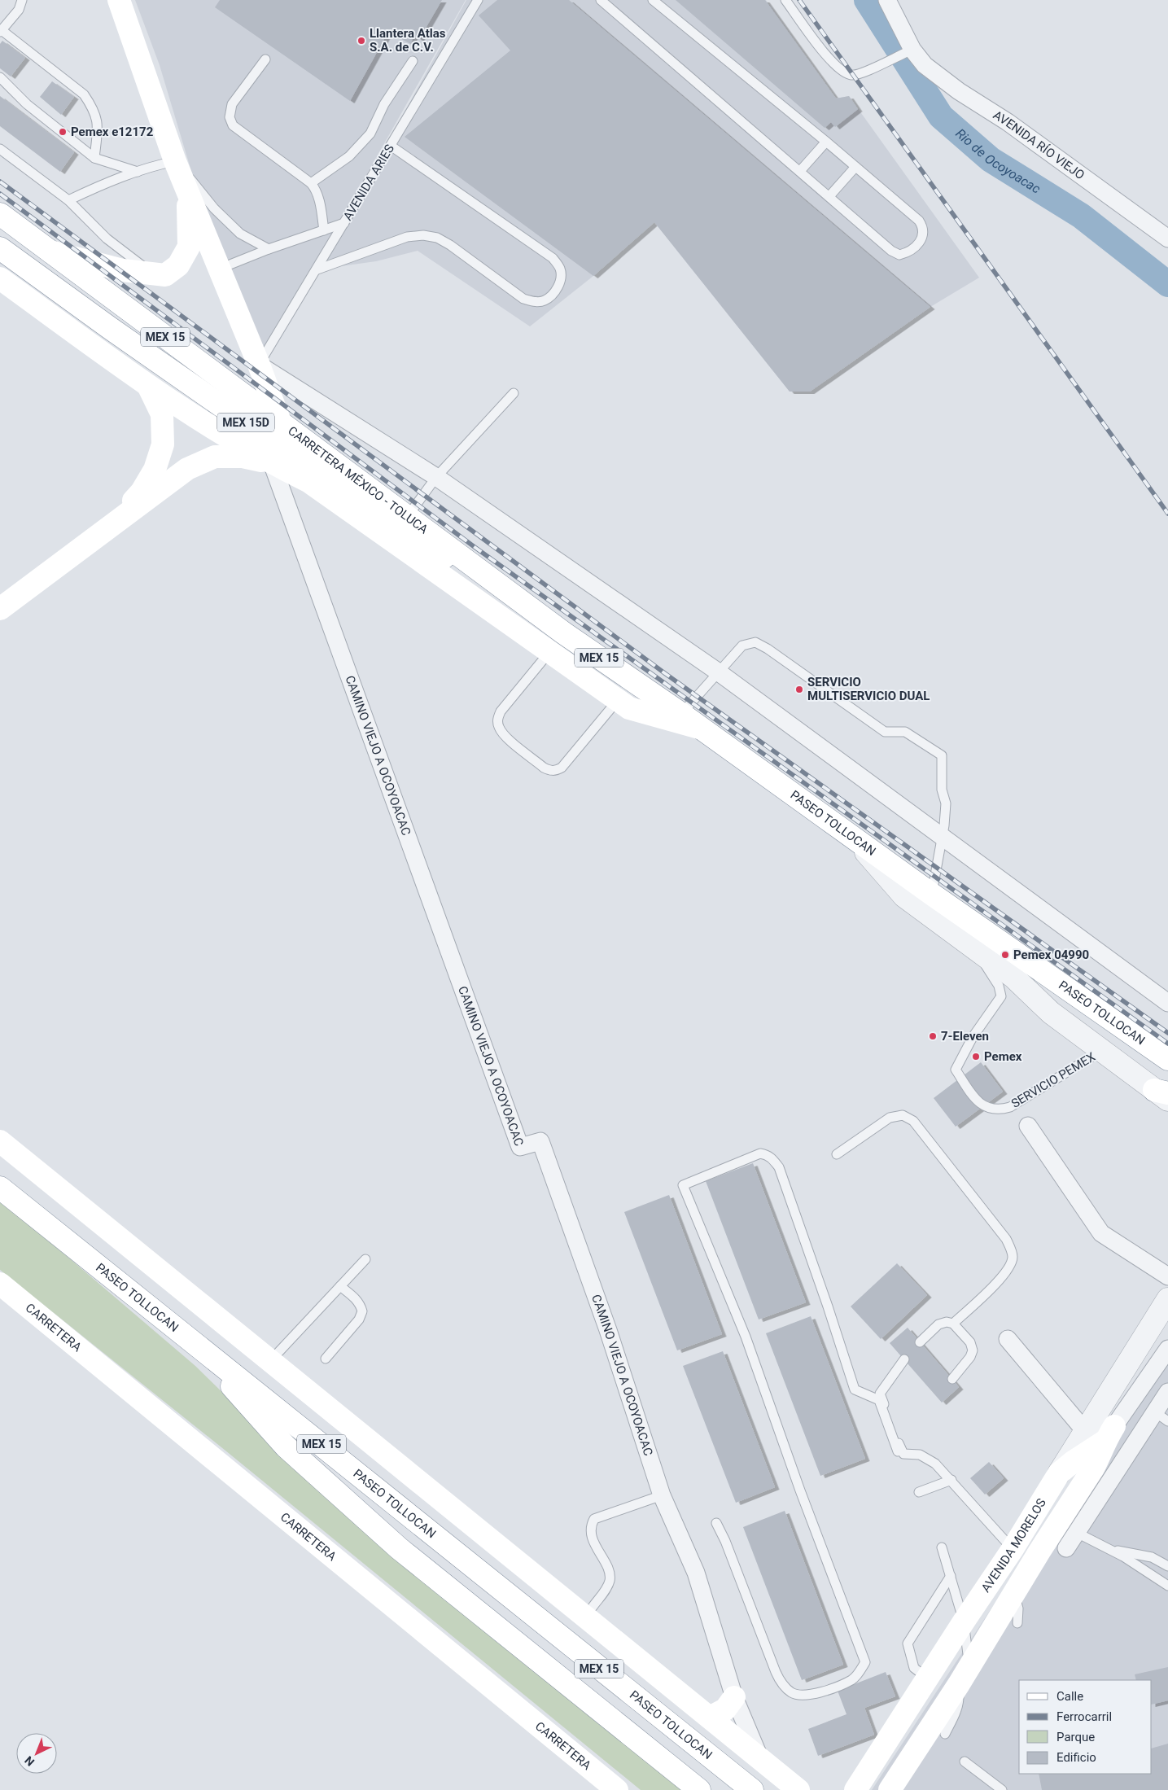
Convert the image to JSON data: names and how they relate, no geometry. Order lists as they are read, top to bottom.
{
  "streets": {
    "main road": [
      "MEX 15",
      "MEX 15D",
      "CARRETERA MÉXICO - TOLUCA",
      "PASEO TOLLOCAN",
      "CARRETERA",
      "AVENIDA MORELOS"
    ],
    "street": ["AVENIDA RÍO VIEJO", "CAMINO VIEJO A OCOYOACAC"],
    "lane": ["AVENIDA ARIES", "SERVICIO PEMEX"]
  },
  "crossings": [
    ["MEX 15D", "CARRETERA MÉXICO - TOLUCA"],
    ["MEX 15D", "PASEO TOLLOCAN"],
    ["CARRETERA MÉXICO - TOLUCA", "PASEO TOLLOCAN"]
  ],
  "water": ["Rio de Ocoyoacac"],
  "places": [
    "Llantera Atlas S.A. de C.V.",
    "Pemex e12172",
    "SERVICIO MULTISERVICIO DUAL",
    "Pemex 04990",
    "7-Eleven",
    "Pemex"
  ],
  "legend": [
    "Calle",
    "Ferrocarril",
    "Parque",
    "Edificio"
  ],
  "north": "bottom left"
}
